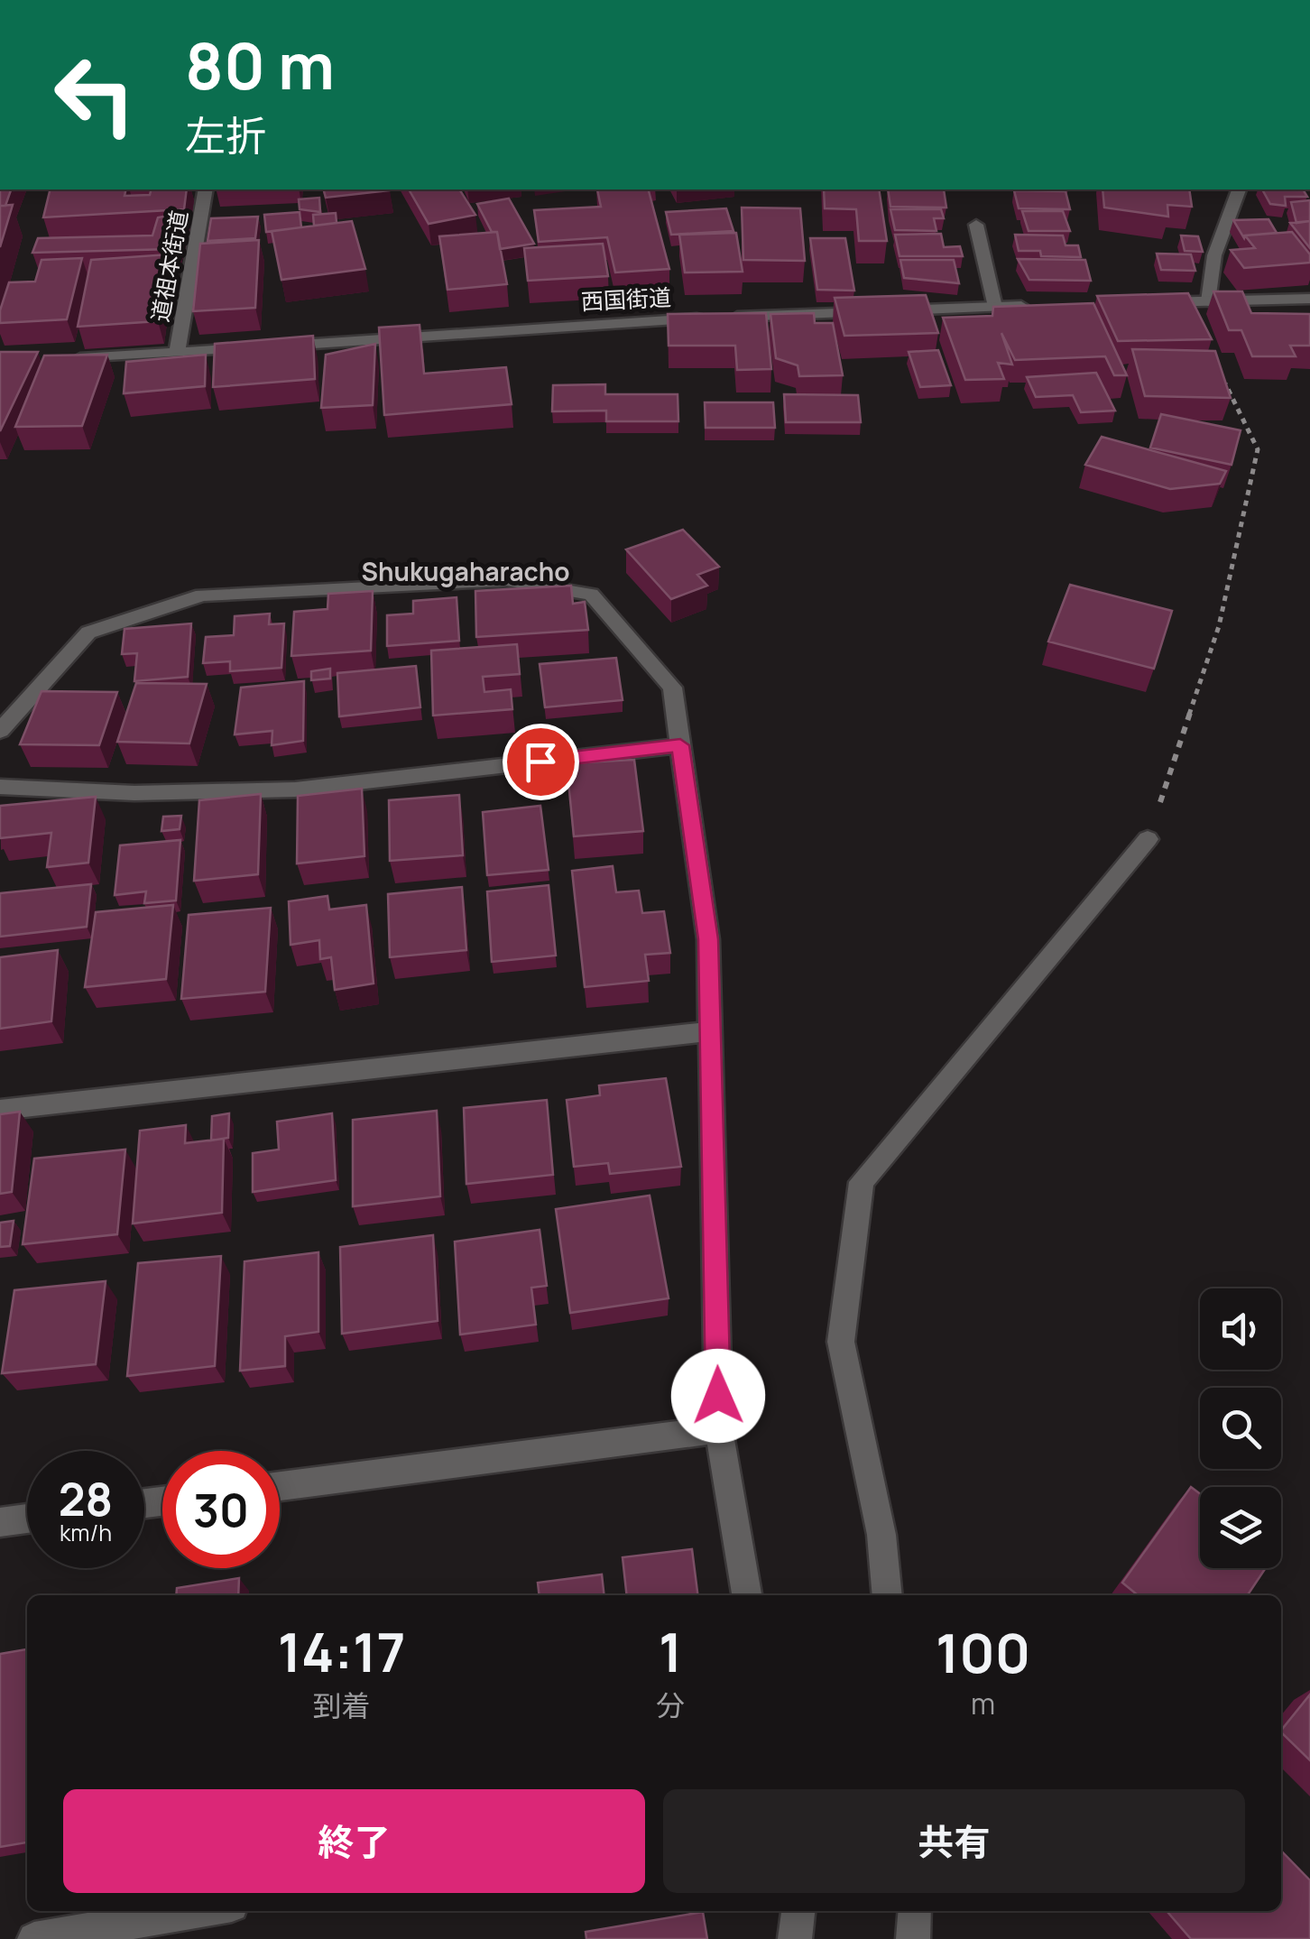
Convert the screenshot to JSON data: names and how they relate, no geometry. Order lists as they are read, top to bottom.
{
  "streets": {
    "street": ["道祖本街道", "西国街道"]
  },
  "crossings": [
    ["道祖本街道", "西国街道"]
  ],
  "districts": ["Shukugaharacho"],
  "page": {
    "turn": ["80 m", "左折"],
    "speed": "28 km/h",
    "limit": "30",
    "eta": [
      "14:17",
      "到着",
      "1",
      "分",
      "100",
      "m"
    ],
    "buttons": ["終了", "共有"]
  }
}
